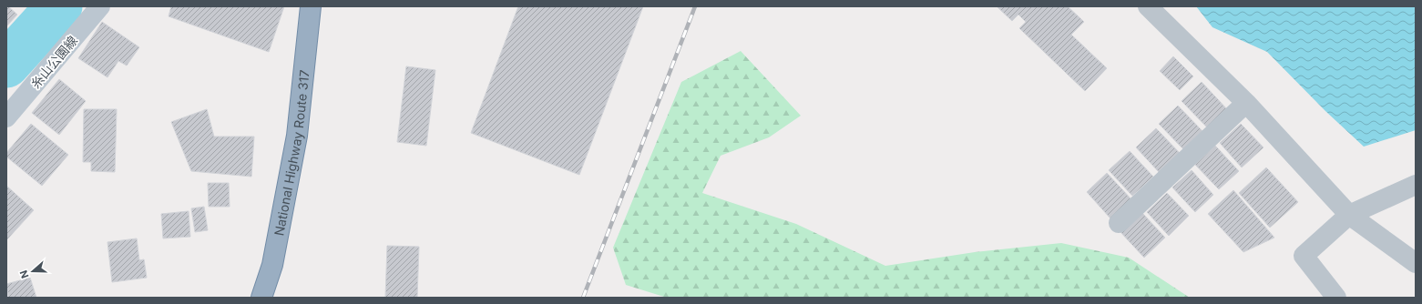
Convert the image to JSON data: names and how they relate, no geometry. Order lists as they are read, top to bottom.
{
  "streets": {
    "highway": ["National Highway Route 317"],
    "main road": ["糸山公園線"]
  },
  "north": "left"
}
